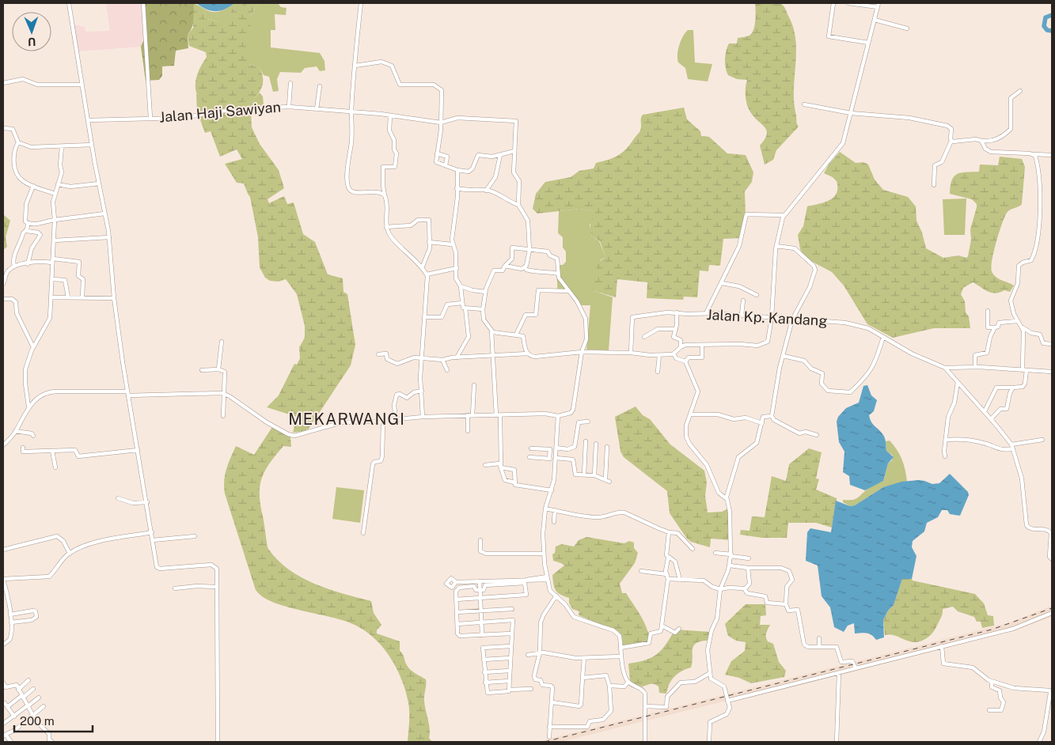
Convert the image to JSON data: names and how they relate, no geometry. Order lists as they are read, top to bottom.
{
  "streets": {
    "street": ["Jalan Haji Sawiyan", "Jalan Kp. Kandang"]
  },
  "districts": ["MEKARWANGI"],
  "scale_bar": "200 m",
  "north": "bottom"
}
